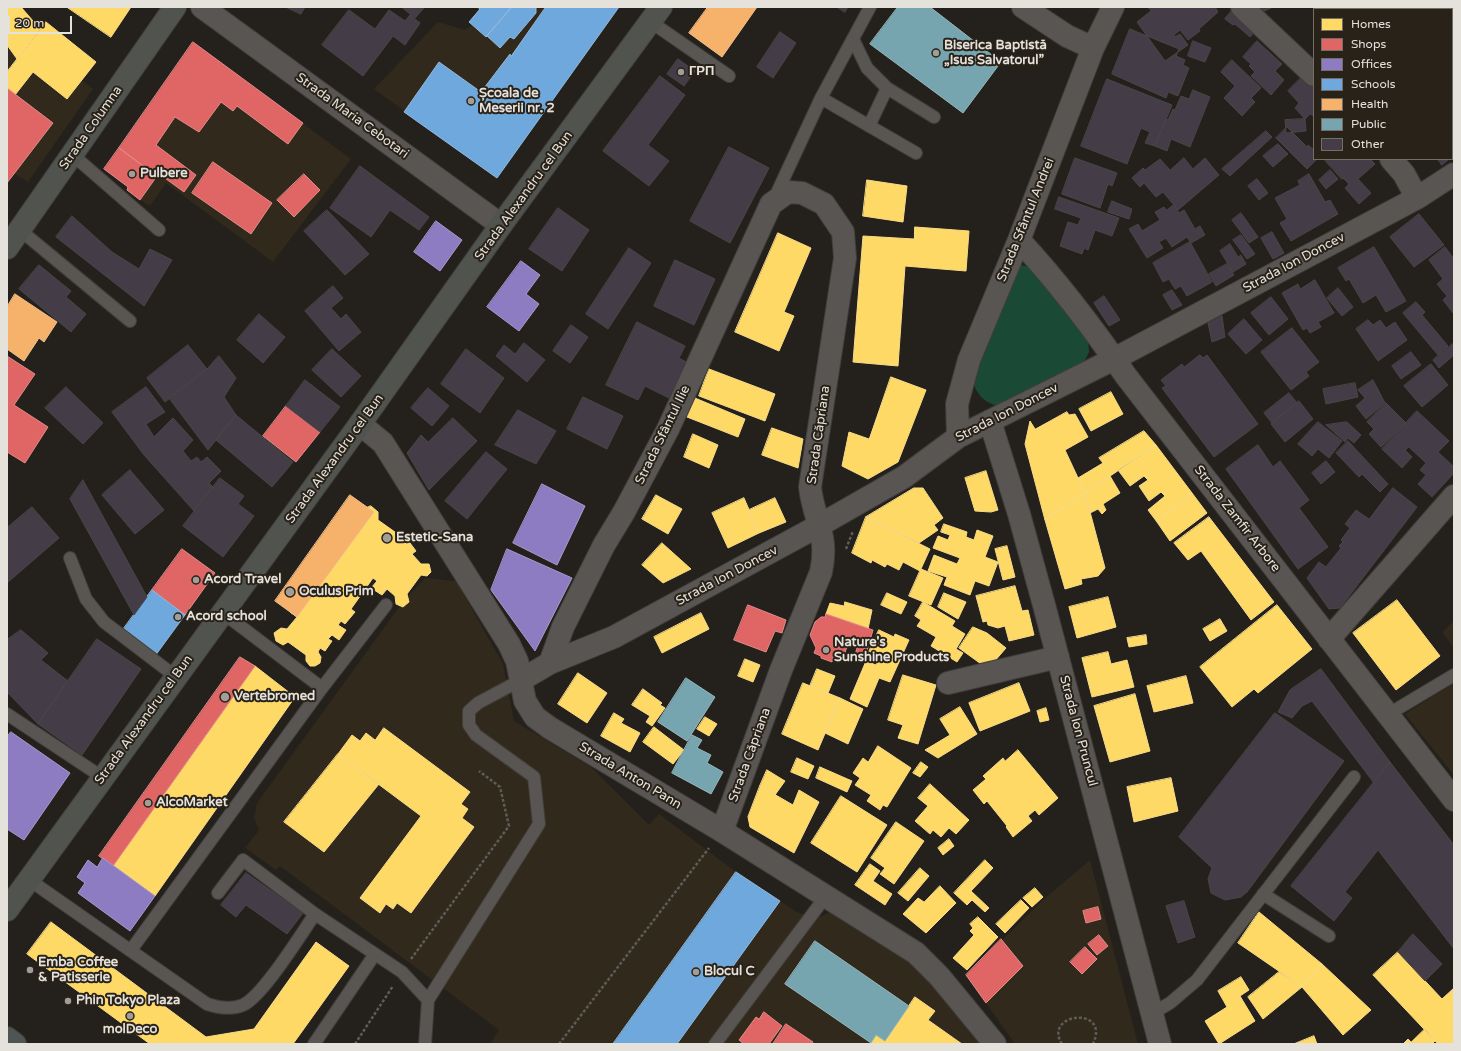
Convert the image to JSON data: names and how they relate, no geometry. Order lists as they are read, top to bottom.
{
  "streets": {
    "main road": ["Strada Columna", "Strada Alexandru cel Bun"],
    "street": [
      "Strada Maria Cebotari",
      "Strada Sfântul Andrei",
      "Strada Ion Doncev",
      "Strada Sfântul Ilie",
      "Strada Căpriana",
      "Strada Zamfir Arbore",
      "Strada Ion Pruncul",
      "Strada Anton Pann"
    ]
  },
  "crossings": [
    ["Strada Maria Cebotari", "Strada Alexandru cel Bun"],
    ["Strada Alexandru cel Bun", "Strada Anton Pann"],
    ["Strada Sfântul Andrei", "Strada Ion Doncev"],
    ["Strada Sfântul Andrei", "Strada Zamfir Arbore"],
    ["Strada Ion Doncev", "Strada Sfântul Ilie"],
    ["Strada Ion Doncev", "Strada Căpriana"],
    ["Strada Ion Doncev", "Strada Zamfir Arbore"],
    ["Strada Ion Doncev", "Strada Ion Pruncul"],
    ["Strada Ion Doncev", "Strada Anton Pann"],
    ["Strada Sfântul Ilie", "Strada Căpriana"],
    ["Strada Căpriana", "Strada Anton Pann"]
  ],
  "places": [
    "Biserica Baptistă „Isus Salvatorul”",
    "ГРП",
    "Școala de Meserii nr. 2",
    "Pulbere",
    "Estetic-Sana",
    "Acord Travel",
    "Oculus Prim",
    "Acord school",
    "Nature's Sunshine Products",
    "Vertebromed",
    "AlcoMarket",
    "Emba Coffee & Patisserie",
    "Blocul C",
    "Phin Tokyo Plaza",
    "molDeco"
  ],
  "legend": [
    "Homes",
    "Shops",
    "Offices",
    "Schools",
    "Health",
    "Public",
    "Other"
  ],
  "scale_bar": "20 m"
}
